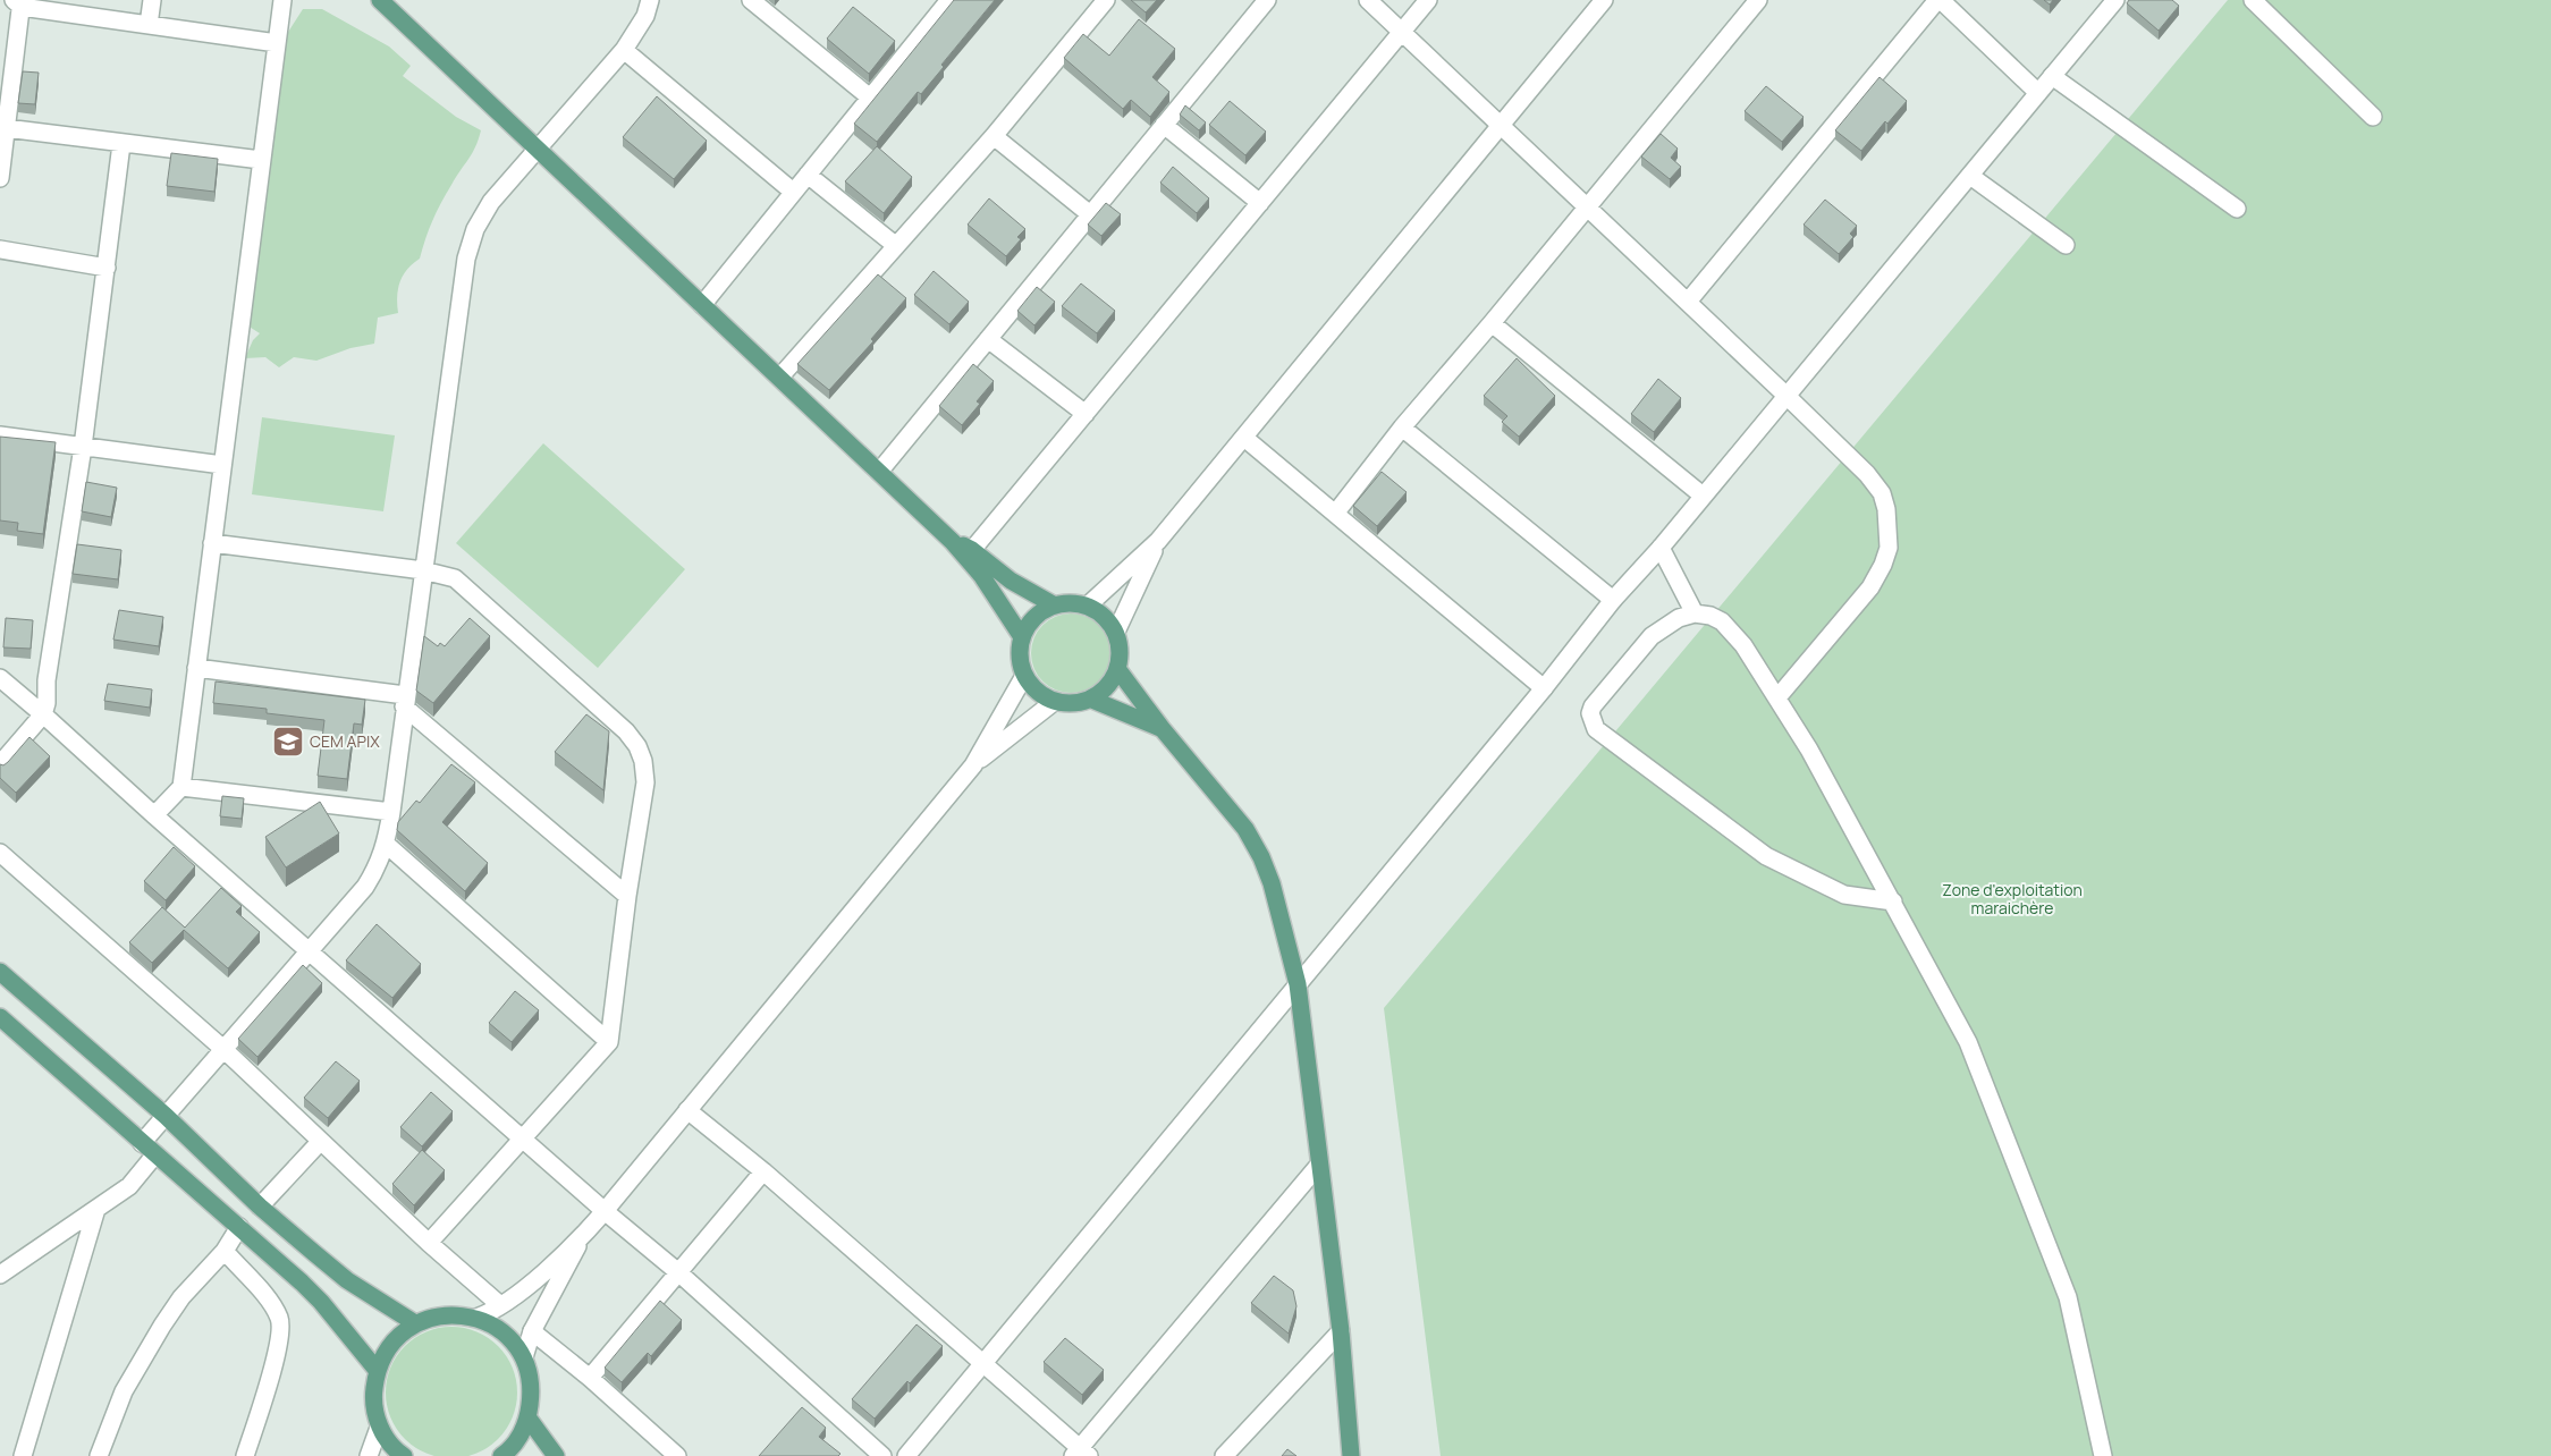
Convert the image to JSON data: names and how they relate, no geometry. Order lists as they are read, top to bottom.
{
  "parks": ["Zone d'exploitation maraichère"],
  "places": {
    "school or university": ["CEM APIX"]
  }
}
